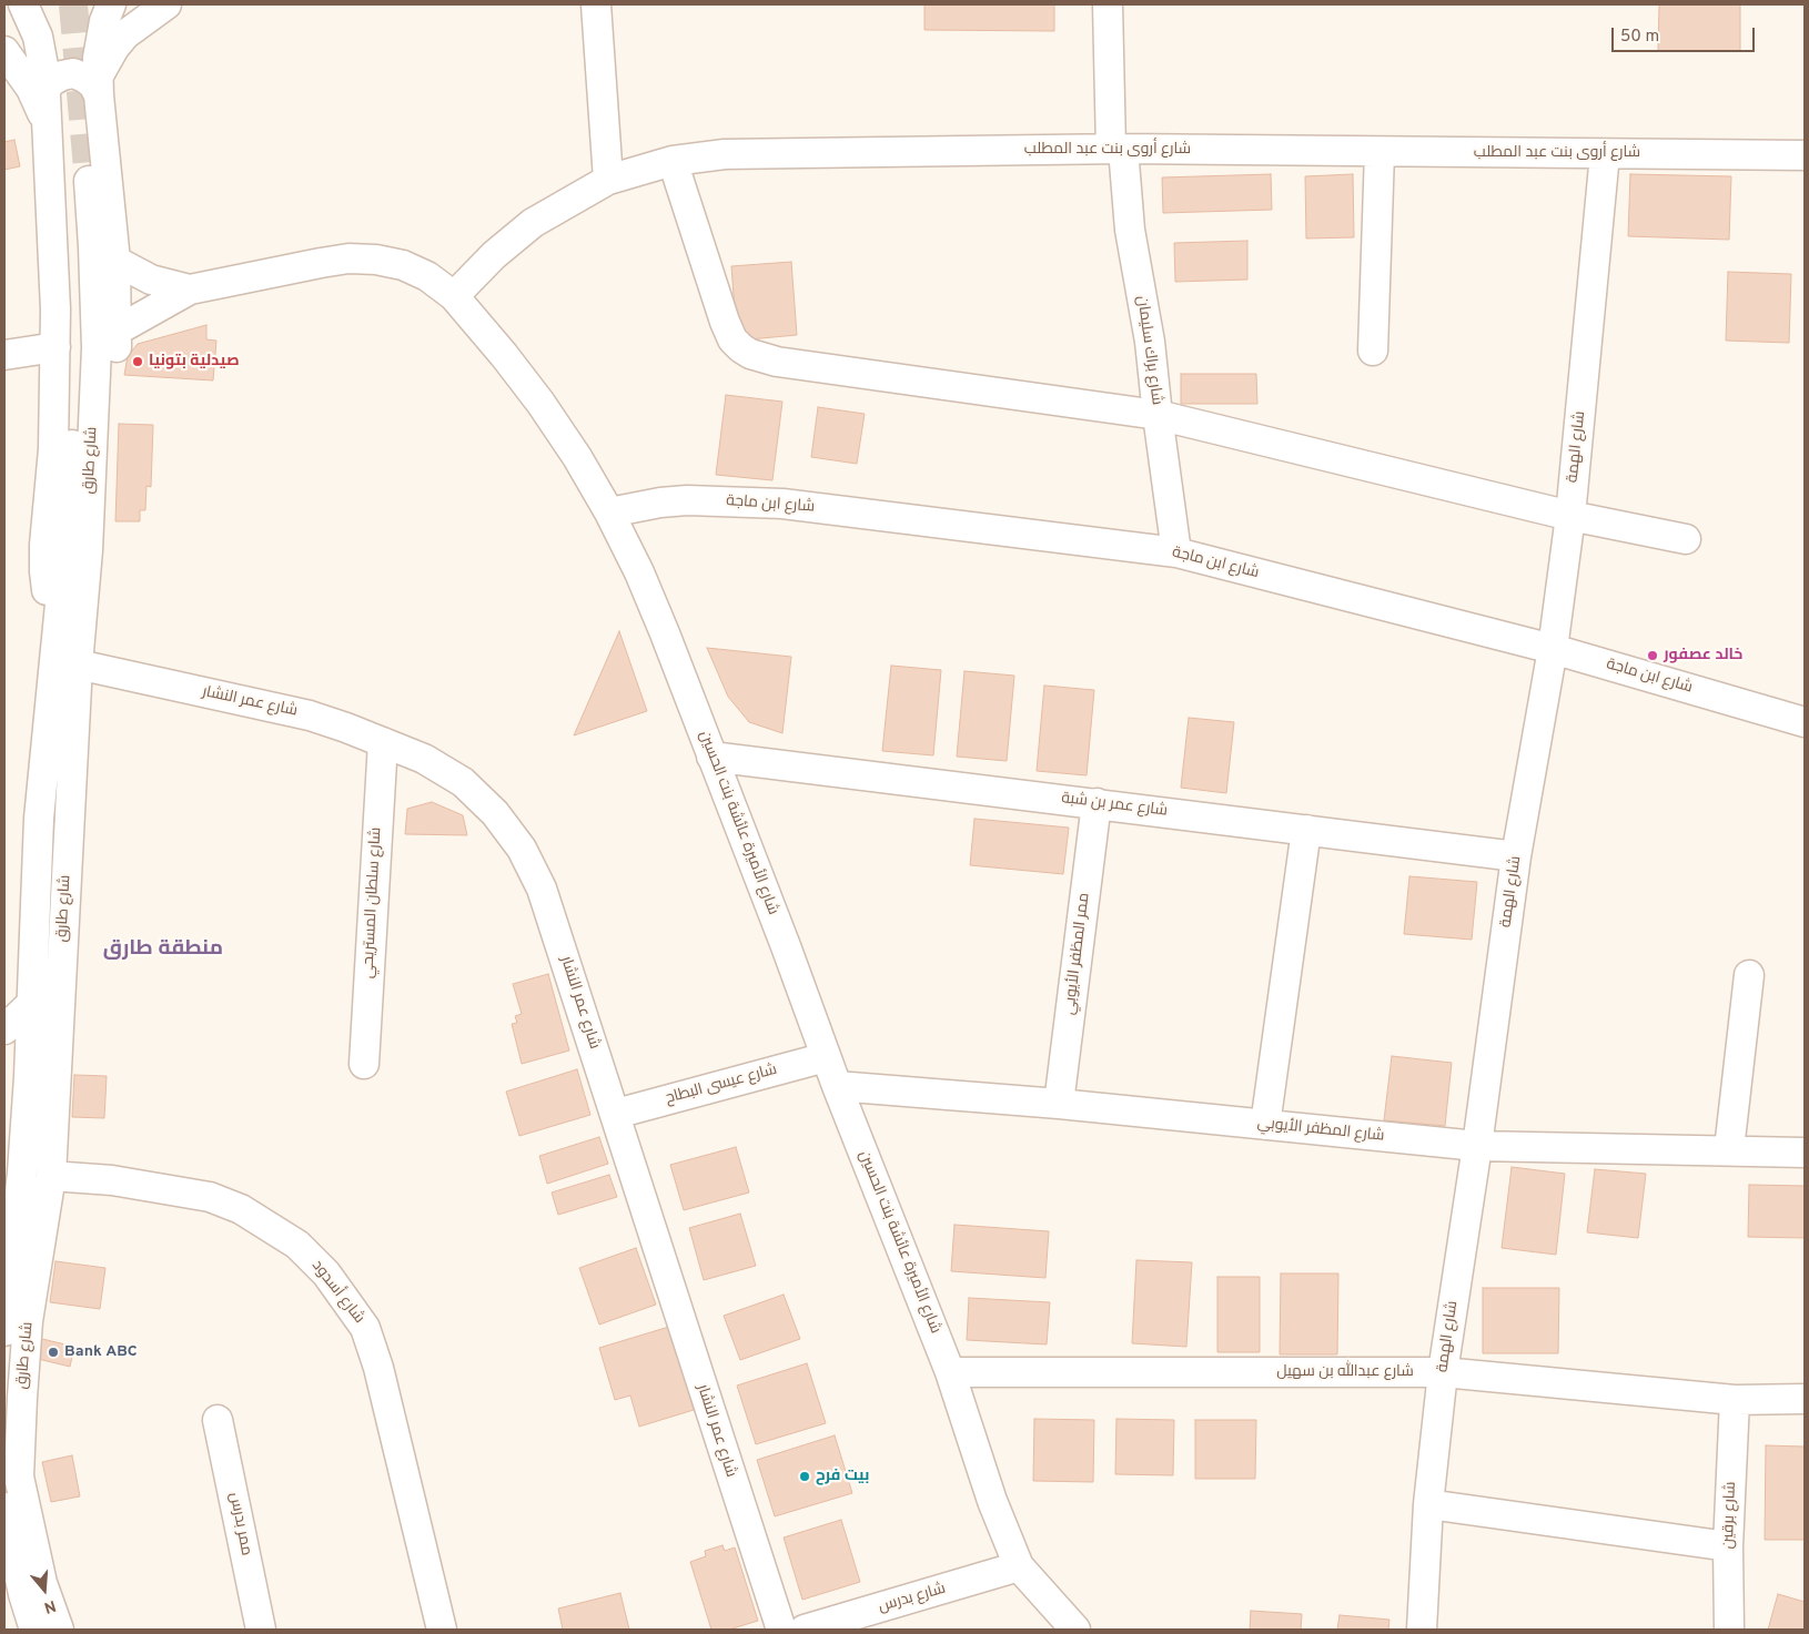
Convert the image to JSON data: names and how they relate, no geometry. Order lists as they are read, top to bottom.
{
  "streets": {
    "street": [
      "شارع أروى بنت عبد المطلب",
      "شارع براك سليمان",
      "شارع الهمة",
      "شارع طارق",
      "شارع ابن ماجة",
      "شارع عمر النشار",
      "شارع عمر بن شبة",
      "شارع الأميرة عائشة بنت الحسين",
      "شارع سلطان المستريحي",
      "ممر المظفر الأيوبي",
      "شارع عيسى البطاح",
      "شارع المظفر الأيوبي",
      "شارع أسدود",
      "شارع عبدالله بن سهيل",
      "شارع برقين",
      "ممر بدرس",
      "شارع بدرس"
    ]
  },
  "crossings": [
    ["شارع أروى بنت عبد المطلب", "شارع براك سليمان"],
    ["شارع أروى بنت عبد المطلب", "شارع الهمة"],
    ["شارع أروى بنت عبد المطلب", "شارع الأميرة عائشة بنت الحسين"],
    ["شارع براك سليمان", "شارع ابن ماجة"],
    ["شارع الهمة", "شارع ابن ماجة"],
    ["شارع الهمة", "شارع عمر بن شبة"],
    ["شارع الهمة", "شارع المظفر الأيوبي"],
    ["شارع الهمة", "شارع عبدالله بن سهيل"],
    ["شارع طارق", "شارع عمر النشار"],
    ["شارع طارق", "شارع أسدود"],
    ["شارع ابن ماجة", "شارع الأميرة عائشة بنت الحسين"],
    ["شارع عمر النشار", "شارع سلطان المستريحي"],
    ["شارع عمر النشار", "شارع عيسى البطاح"],
    ["شارع عمر بن شبة", "شارع الأميرة عائشة بنت الحسين"],
    ["شارع عمر بن شبة", "ممر المظفر الأيوبي"],
    ["شارع الأميرة عائشة بنت الحسين", "شارع عيسى البطاح"],
    ["شارع الأميرة عائشة بنت الحسين", "شارع المظفر الأيوبي"],
    ["شارع الأميرة عائشة بنت الحسين", "شارع عبدالله بن سهيل"],
    ["شارع الأميرة عائشة بنت الحسين", "شارع بدرس"],
    ["ممر المظفر الأيوبي", "شارع المظفر الأيوبي"],
    ["شارع عبدالله بن سهيل", "شارع برقين"]
  ],
  "districts": ["منطقة طارق"],
  "places": [
    "صيدلية بتونيا",
    "خالد عصفور",
    "Bank ABC",
    "بيت فرح"
  ],
  "scale_bar": "50 m",
  "north": "bottom"
}
